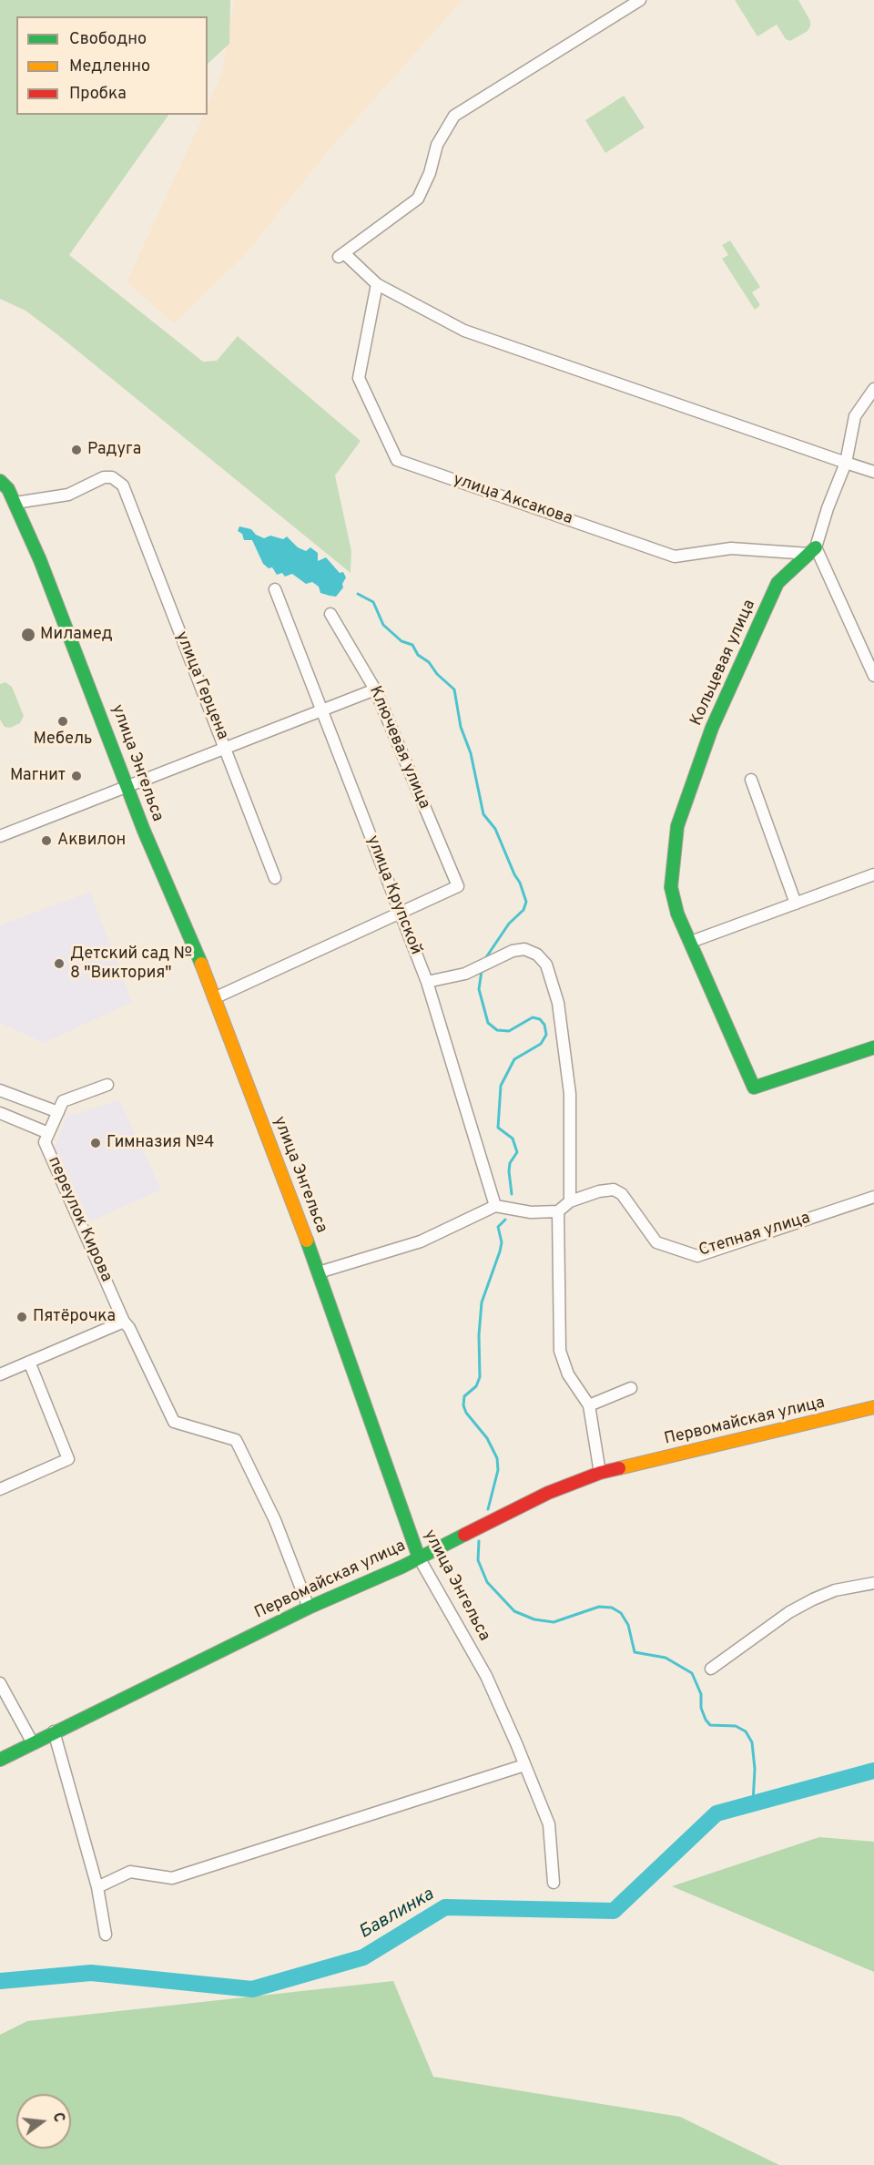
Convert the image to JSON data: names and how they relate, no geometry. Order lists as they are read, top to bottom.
{
  "streets": {
    "street": [
      "улица Аксакова",
      "Кольцевая улица",
      "улица Герцена",
      "Ключевая улица",
      "улица Энгельса",
      "улица Крупской",
      "переулок Кирова",
      "Степная улица",
      "Первомайская улица"
    ]
  },
  "crossings": [
    ["улица Аксакова", "Кольцевая улица"],
    ["улица Герцена", "улица Энгельса"],
    ["Ключевая улица", "улица Крупской"],
    ["улица Энгельса", "Первомайская улица"],
    ["переулок Кирова", "Первомайская улица"]
  ],
  "water": ["Бавлинка"],
  "places": [
    "Радуга",
    "Миламед",
    "Мебель",
    "Магнит",
    "Аквилон",
    "Детский сад № 8 \"Виктория\"",
    "Гимназия №4",
    "Пятёрочка"
  ],
  "legend": ["Свободно", "Медленно", "Пробка"],
  "north": "right"
}
